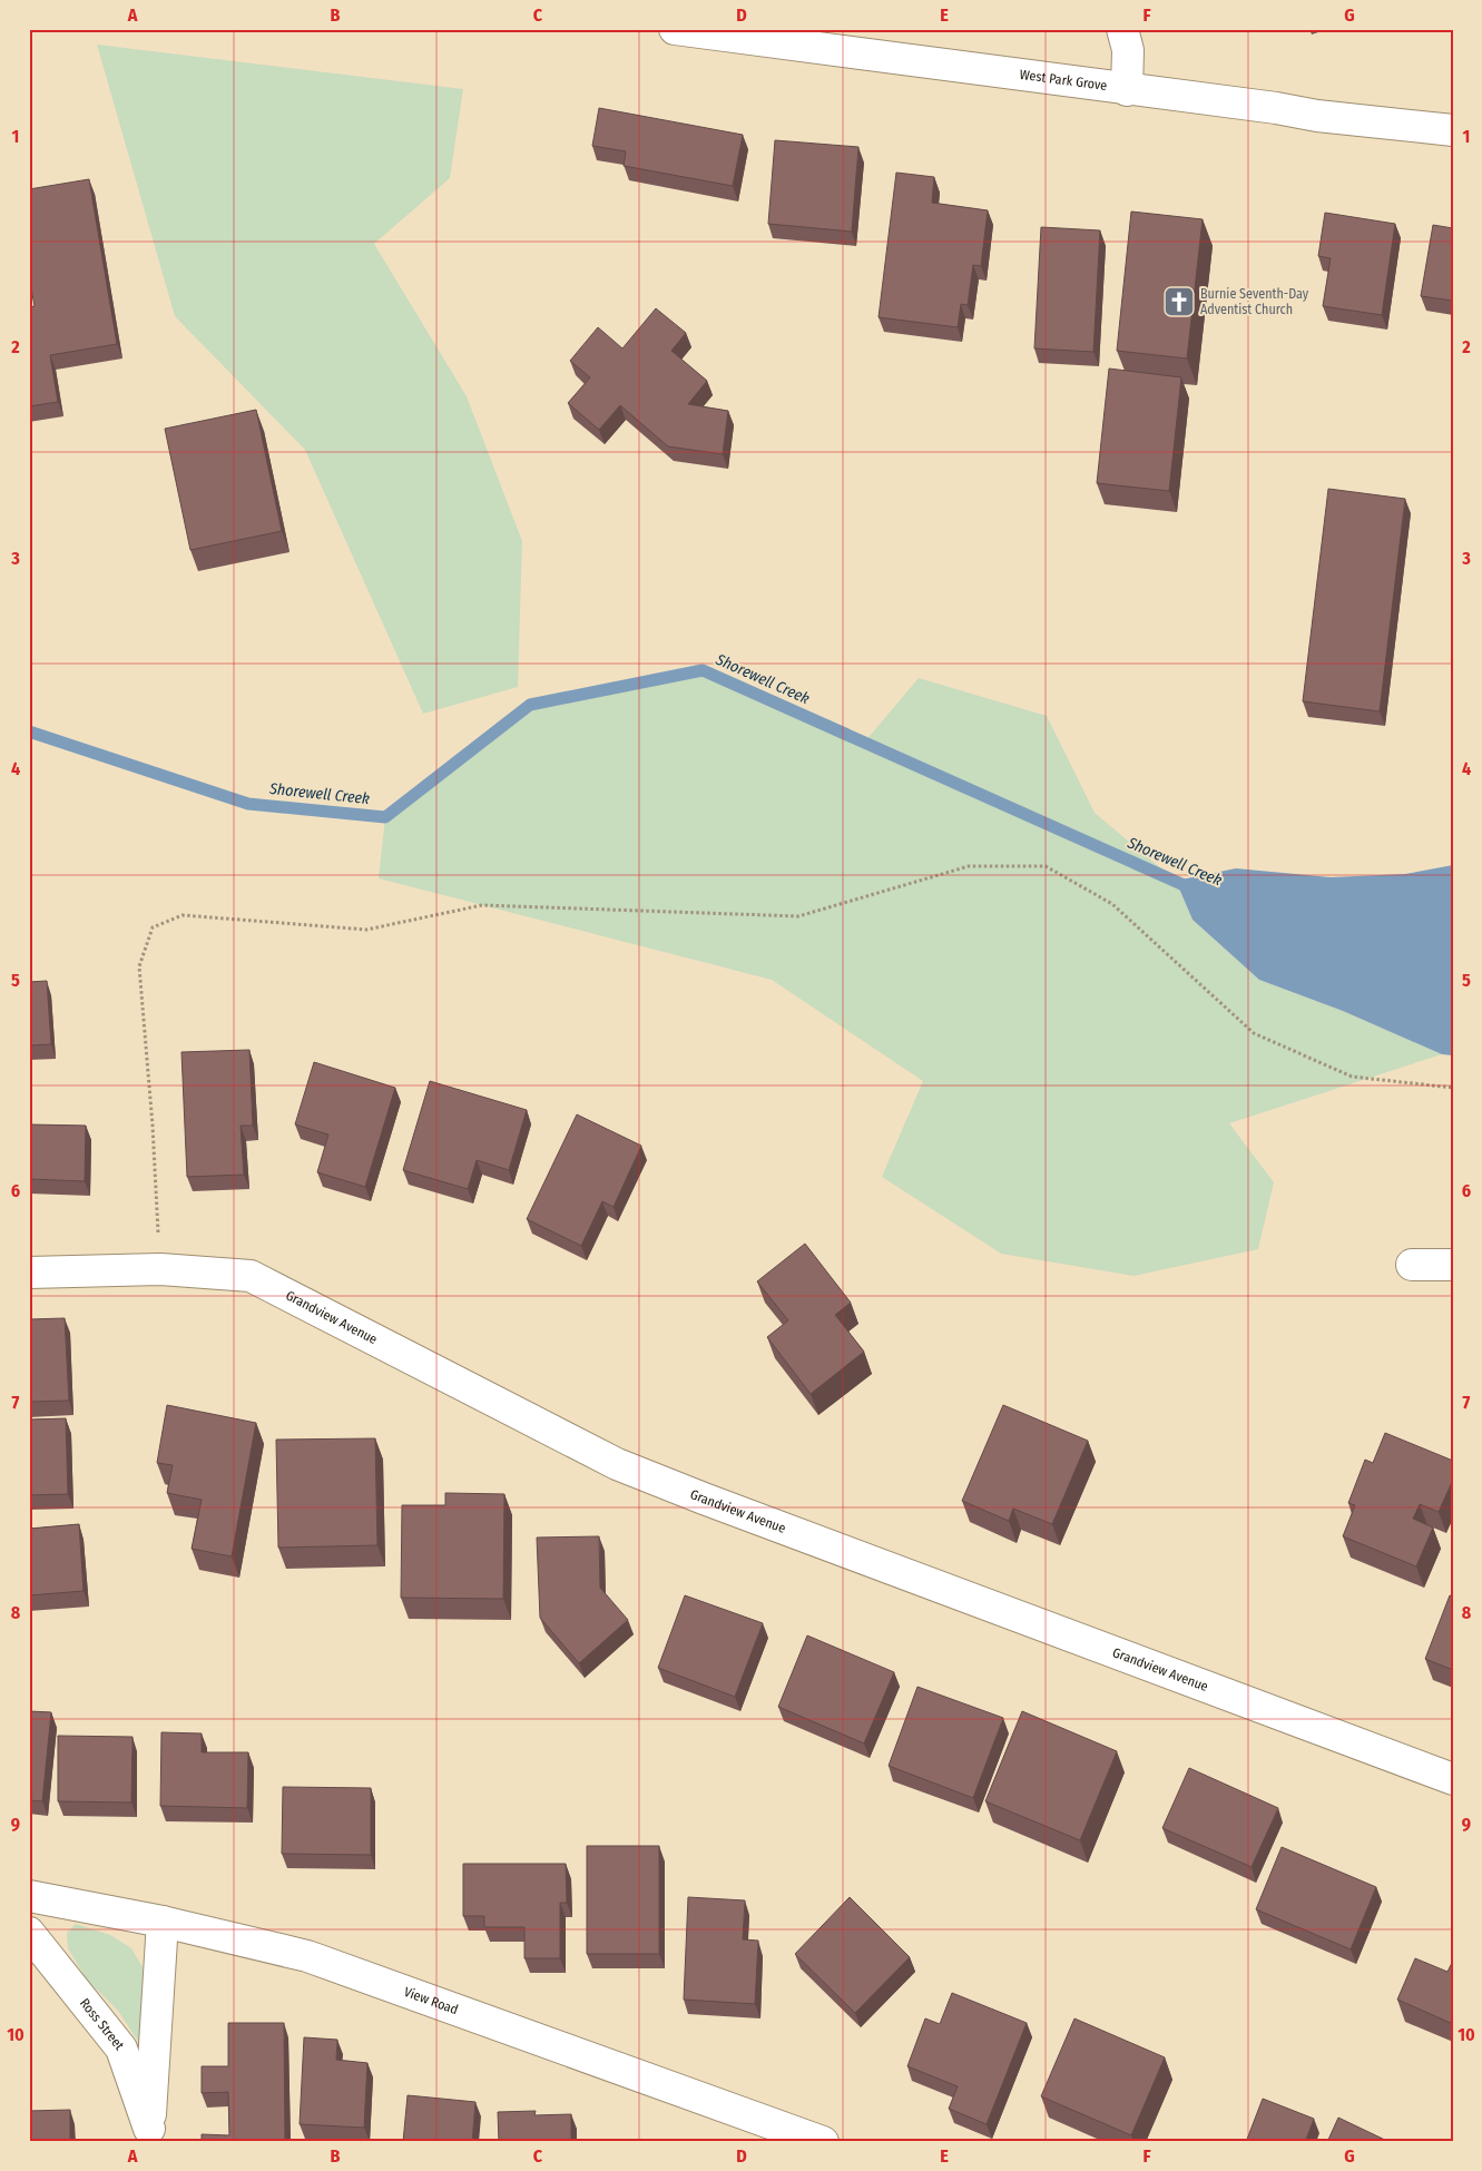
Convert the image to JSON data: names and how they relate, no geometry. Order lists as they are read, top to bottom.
{
  "streets": {
    "street": [
      "West Park Grove",
      "Grandview Avenue",
      "View Road",
      "Ross Street"
    ]
  },
  "crossings": [
    ["View Road", "Ross Street"]
  ],
  "water": ["Shorewell Creek"],
  "places": {
    "church": ["Burnie Seventh-Day Adventist Church"]
  },
  "grid": {
    "columns": [
      "A",
      "B",
      "C",
      "D",
      "E",
      "F",
      "G"
    ],
    "rows": [
      "1",
      "2",
      "3",
      "4",
      "5",
      "6",
      "7",
      "8",
      "9",
      "10"
    ]
  }
}
